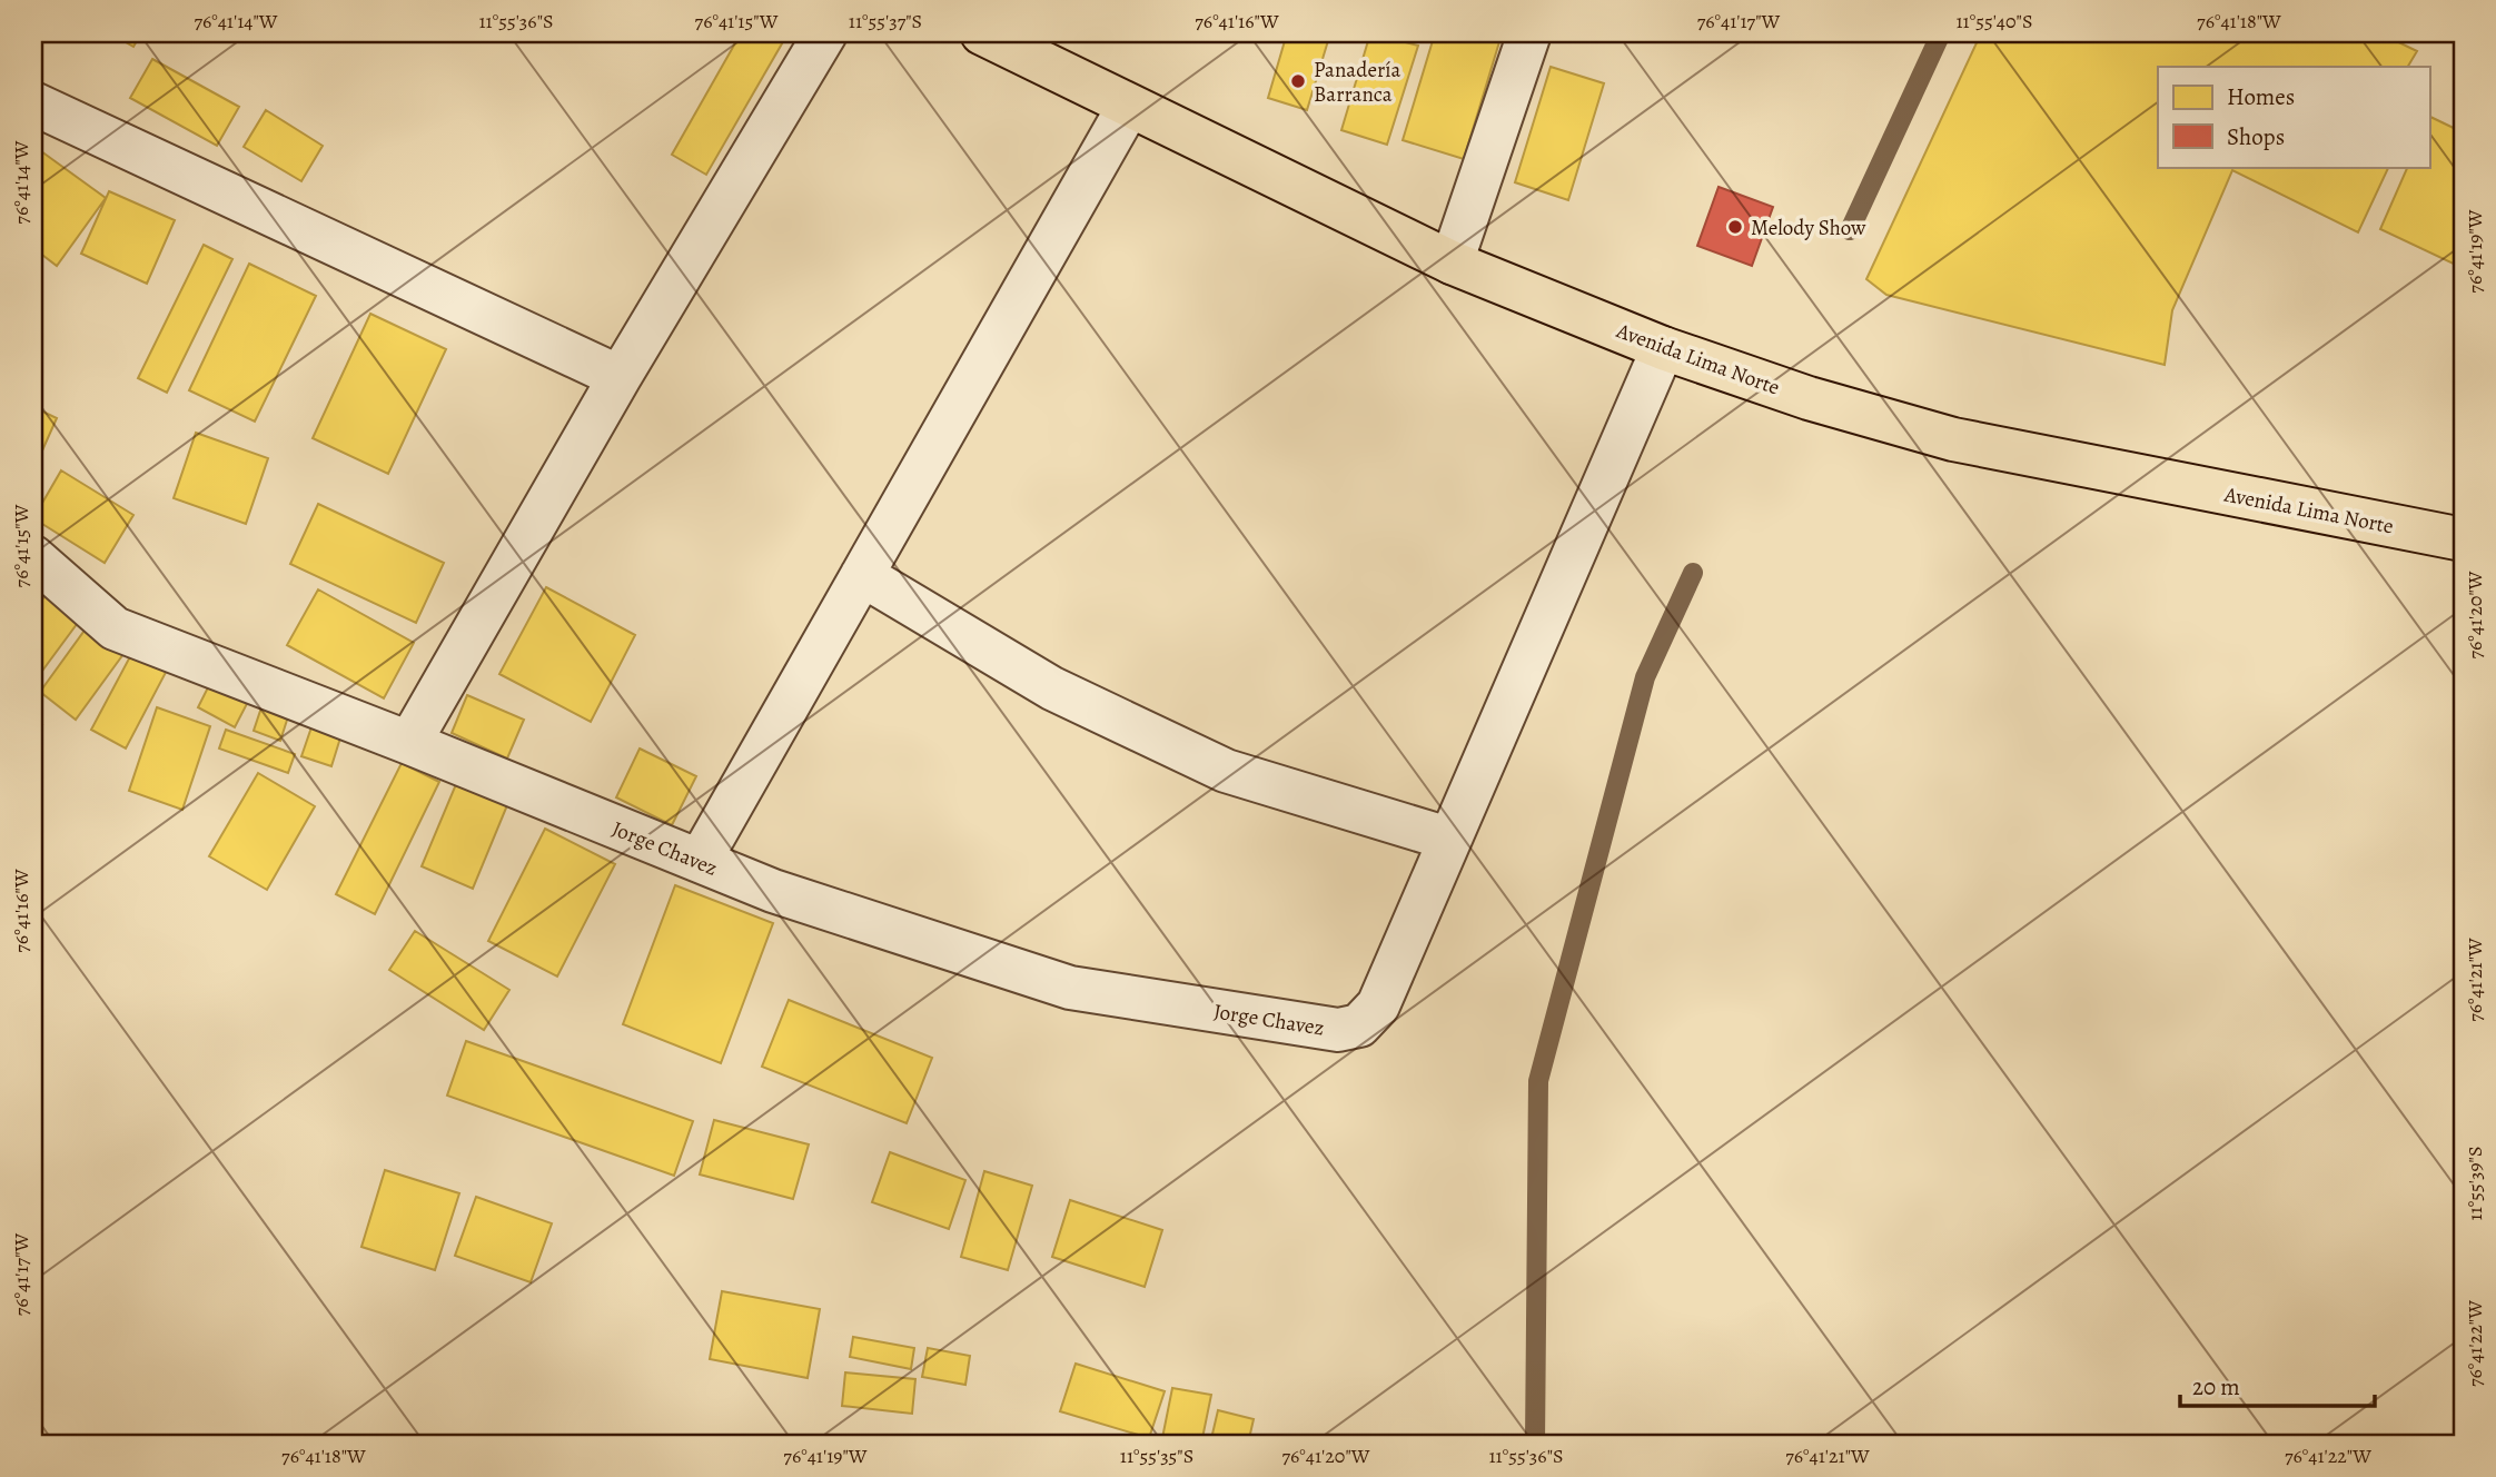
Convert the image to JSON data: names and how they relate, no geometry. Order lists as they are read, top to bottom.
{
  "streets": {
    "highway": ["Avenida Lima Norte"],
    "street": ["Jorge Chavez"]
  },
  "places": ["Panadería Barranca", "Melody Show"],
  "legend": ["Homes", "Shops"],
  "scale_bar": "20 m",
  "coordinates": [
    "76°41'14\"W",
    "11°55'36\"S",
    "76°41'15\"W",
    "11°55'37\"S",
    "76°41'16\"W",
    "76°41'17\"W",
    "11°55'40\"S",
    "76°41'18\"W",
    "76°41'19\"W",
    "76°41'20\"W",
    "76°41'21\"W",
    "11°55'39\"S",
    "76°41'22\"W",
    "11°55'35\"S"
  ]
}
